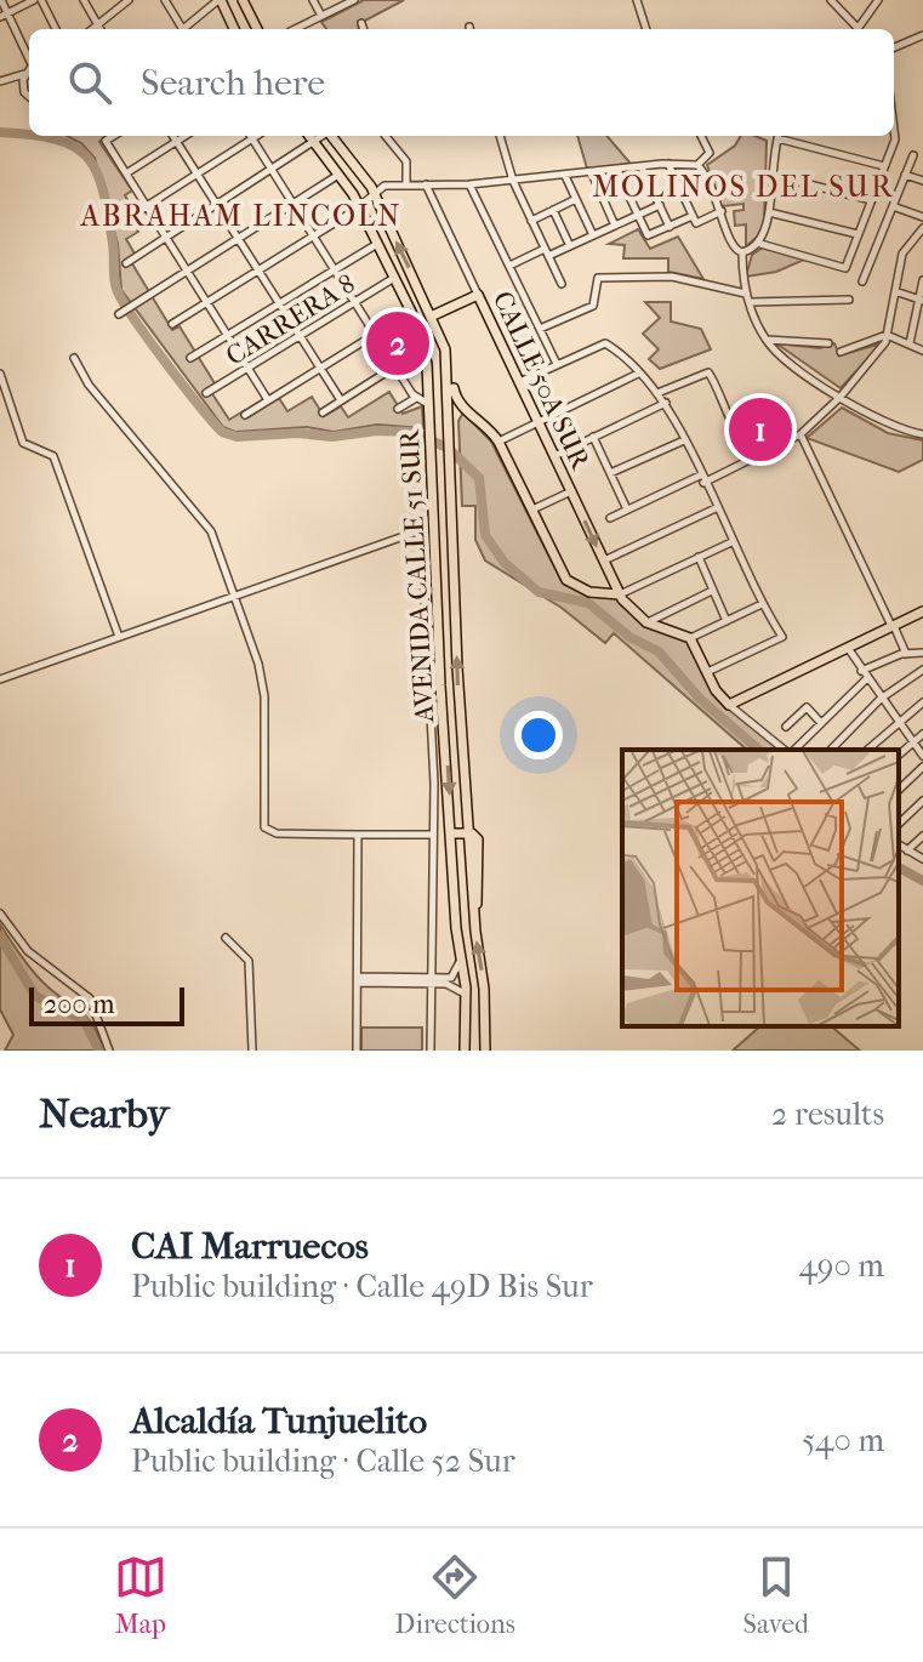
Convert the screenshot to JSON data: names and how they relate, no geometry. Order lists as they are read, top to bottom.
{
  "streets": {
    "main road": ["CALLE 50A SUR", "AVENIDA CALLE 51 SUR"],
    "street": ["CARRERA 8"]
  },
  "crossings": [
    ["CARRERA 8", "AVENIDA CALLE 51 SUR"]
  ],
  "districts": ["MOLINOS DEL SUR", "ABRAHAM LINCOLN"],
  "scale_bar": "200 m",
  "page": {
    "search": "Search here",
    "pins": ["2", "1"],
    "scale": "200 m",
    "heading": ["Nearby", "2 results"],
    "list": [
      {
        "mark": "1",
        "name": "CAI Marruecos",
        "note": "Public building · Calle 49D Bis Sur",
        "value": "490 m"
      },
      {
        "mark": "2",
        "name": "Alcaldía Tunjuelito",
        "note": "Public building · Calle 52 Sur",
        "value": "540 m"
      }
    ],
    "nav": ["Map", "Directions", "Saved"]
  }
}
